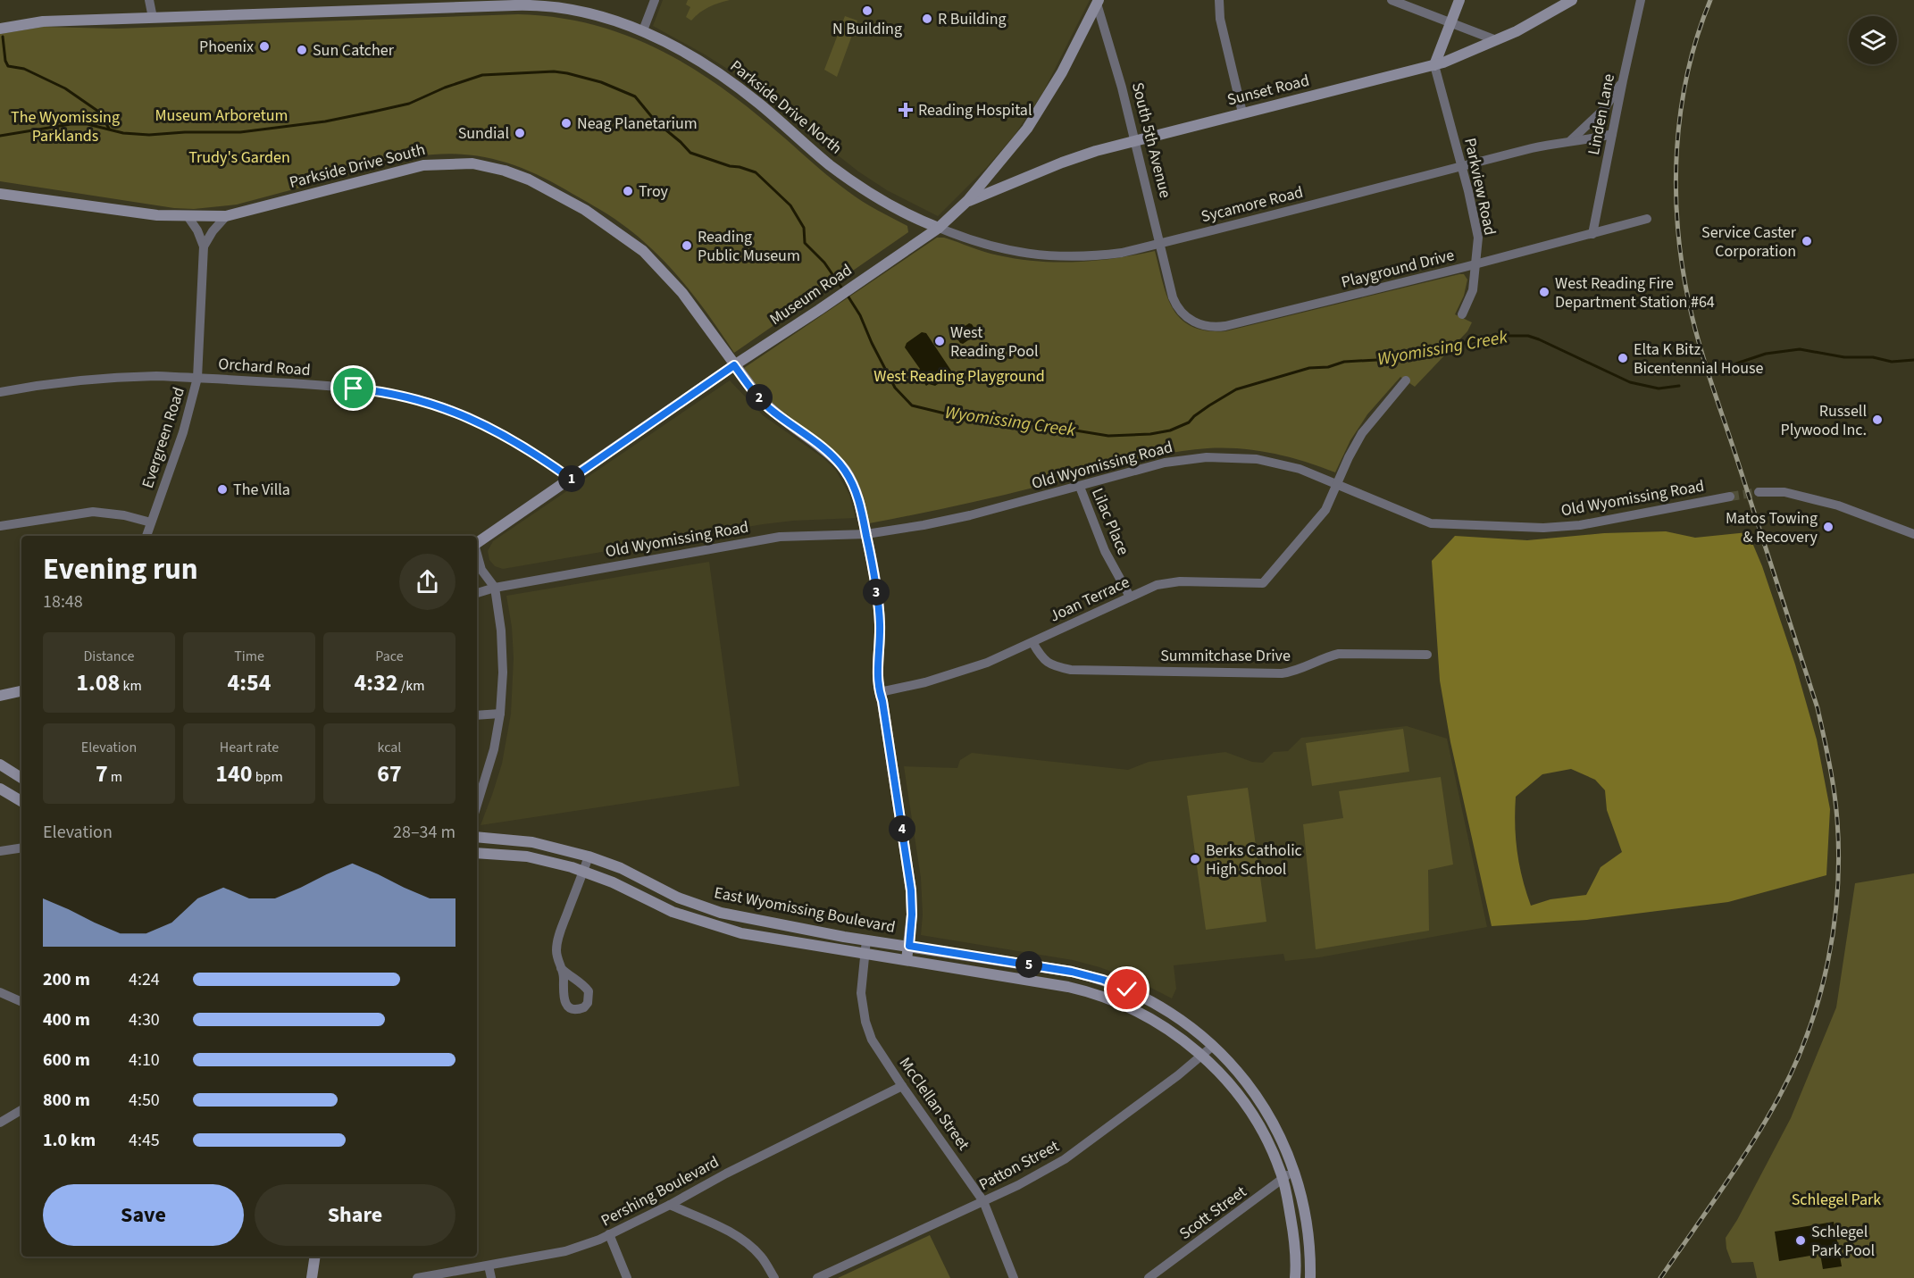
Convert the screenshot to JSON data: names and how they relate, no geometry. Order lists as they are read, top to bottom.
{
  "streets": {
    "street": [
      "Sunset Road",
      "Parkside Drive North",
      "Linden Lane",
      "South 5th Avenue",
      "Parkside Drive South",
      "Parkview Road",
      "Sycamore Road",
      "Playground Drive",
      "Museum Road",
      "Orchard Road",
      "Evergreen Road",
      "Old Wyomissing Road",
      "Lilac Place",
      "Joan Terrace",
      "Summitchase Drive",
      "East Wyomissing Boulevard",
      "McClellan Street",
      "Patton Street",
      "Pershing Boulevard",
      "Scott Street"
    ]
  },
  "crossings": [
    ["Sunset Road", "South 5th Avenue"],
    ["Sunset Road", "Parkview Road"],
    ["Sunset Road", "Museum Road"],
    ["Parkside Drive North", "Sycamore Road"],
    ["Parkside Drive North", "Museum Road"],
    ["Linden Lane", "Sycamore Road"],
    ["Linden Lane", "Playground Drive"],
    ["South 5th Avenue", "Sycamore Road"],
    ["South 5th Avenue", "Playground Drive"],
    ["South 5th Avenue", "Museum Road"],
    ["Parkside Drive South", "Museum Road"],
    ["Parkside Drive South", "Evergreen Road"],
    ["Parkside Drive South", "Old Wyomissing Road"],
    ["Parkside Drive South", "Joan Terrace"],
    ["Parkside Drive South", "East Wyomissing Boulevard"],
    ["Parkview Road", "Sycamore Road"],
    ["Parkview Road", "Playground Drive"],
    ["Sycamore Road", "Museum Road"],
    ["Museum Road", "Orchard Road"],
    ["Orchard Road", "Evergreen Road"],
    ["Old Wyomissing Road", "Lilac Place"],
    ["Old Wyomissing Road", "Joan Terrace"],
    ["Lilac Place", "Joan Terrace"],
    ["Joan Terrace", "Summitchase Drive"],
    ["East Wyomissing Boulevard", "McClellan Street"],
    ["East Wyomissing Boulevard", "Patton Street"],
    ["East Wyomissing Boulevard", "Scott Street"],
    ["McClellan Street", "Patton Street"],
    ["McClellan Street", "Pershing Boulevard"]
  ],
  "water": ["Wyomissing Creek"],
  "parks": [
    "Museum Arboretum",
    "The Wyomissing Parklands",
    "Trudy's Garden",
    "West Reading Playground",
    "Schlegel Park"
  ],
  "places": {
    "other": [
      "N Building",
      "R Building",
      "Phoenix",
      "Sun Catcher",
      "Neag Planetarium",
      "Sundial",
      "Troy",
      "Service Caster Corporation",
      "Reading Public Museum",
      "West Reading Fire Department Station #64",
      "West Reading Pool",
      "Elta K Bitz Bicentennial House",
      "Russell Plywood Inc.",
      "The Villa",
      "Matos Towing & Recovery",
      "Berks Catholic High School",
      "Schlegel Park Pool"
    ],
    "health": ["Reading Hospital"]
  },
  "page": {
    "pins": [
      "2",
      "1",
      "3",
      "4",
      "5"
    ],
    "heading": ["Evening run", "18:48"],
    "stats": [
      ["Distance", "1.08 km"],
      ["Time", "4:54"],
      ["Pace", "4:32 /km"],
      ["Elevation", "7 m"],
      ["Heart rate", "140 bpm"],
      ["kcal", "67"]
    ],
    "chart": ["Elevation", "28–34 m"],
    "list": [
      {
        "name": "200 m",
        "note": "4:24"
      },
      {
        "name": "400 m",
        "note": "4:30"
      },
      {
        "name": "600 m",
        "note": "4:10"
      },
      {
        "name": "800 m",
        "note": "4:50"
      },
      {
        "name": "1.0 km",
        "note": "4:45"
      }
    ],
    "buttons": ["Save", "Share"]
  }
}
